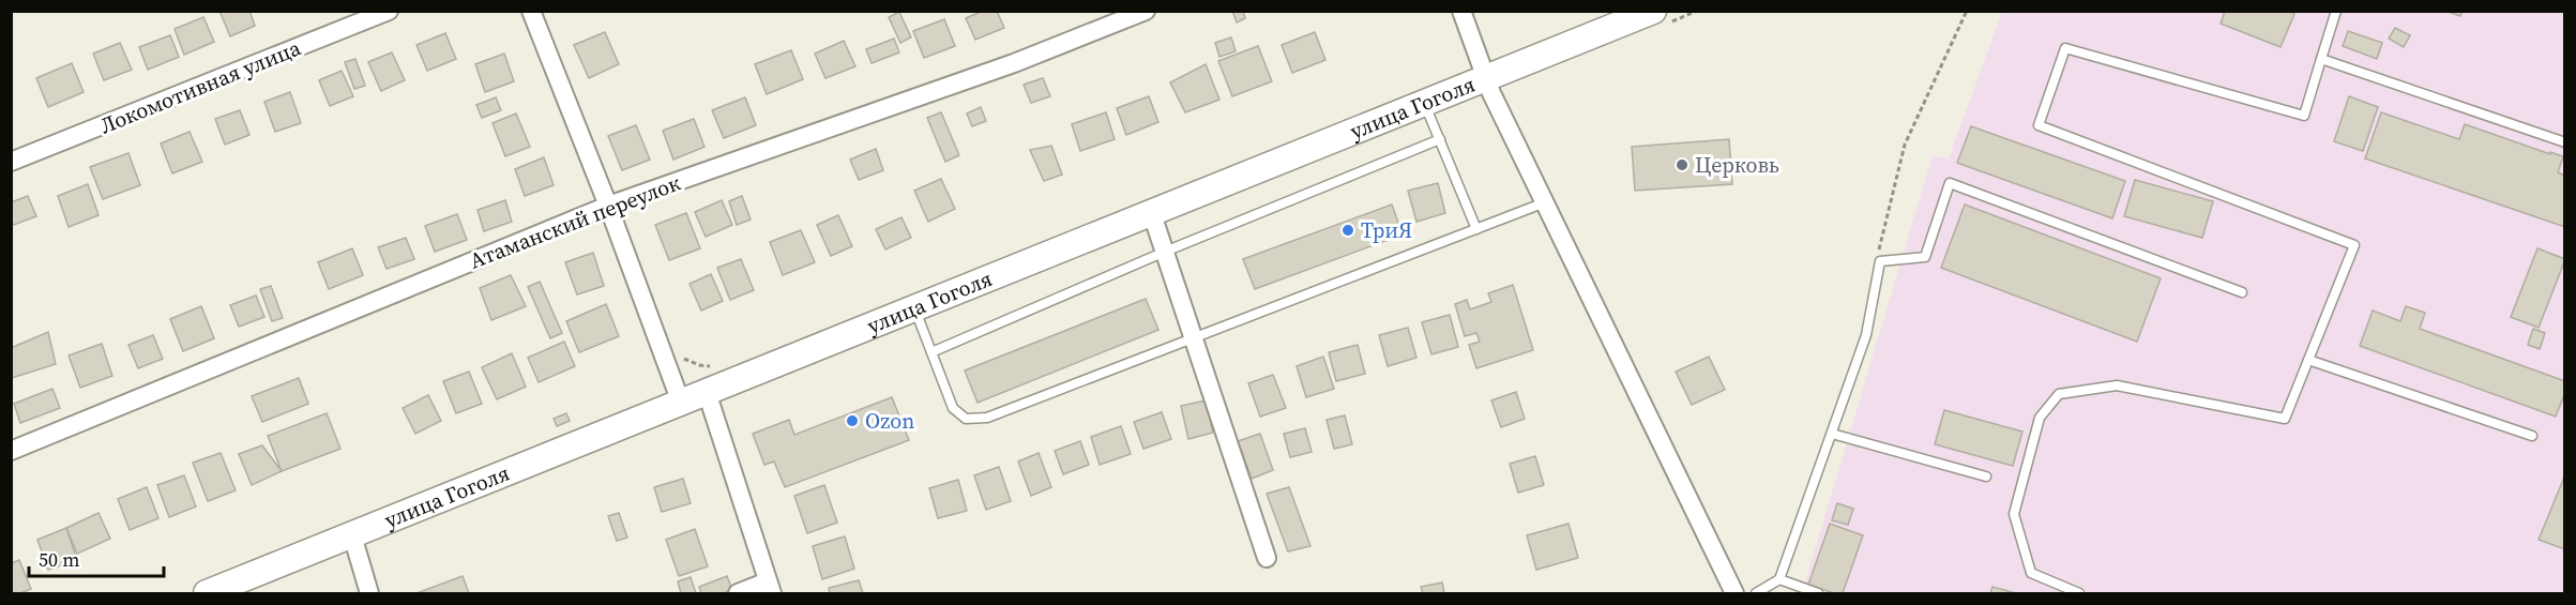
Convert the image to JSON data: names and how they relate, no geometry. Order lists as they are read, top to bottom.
{
  "streets": {
    "main road": ["улица Гоголя"],
    "street": ["Локомотивная улица", "Атаманский переулок"]
  },
  "places": ["Церковь", "ТриЯ", "Ozon"],
  "scale_bar": "50 m"
}
